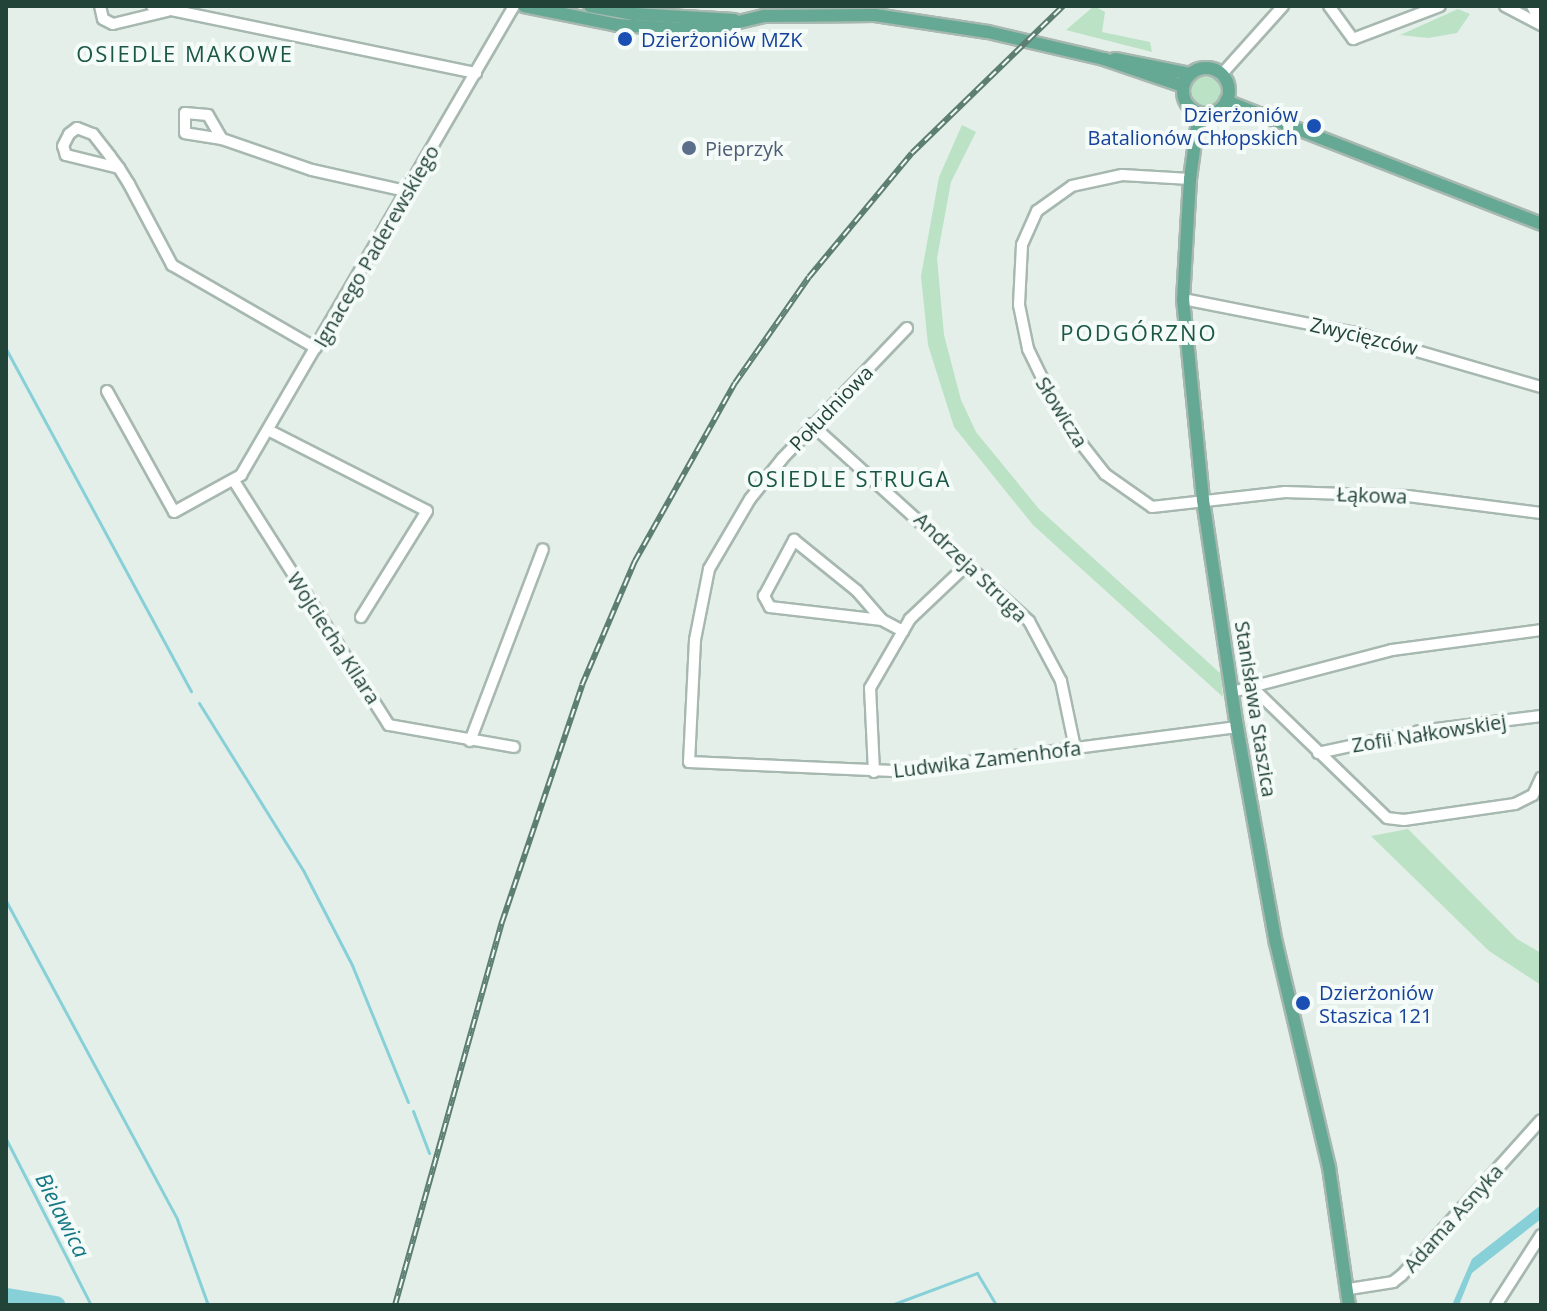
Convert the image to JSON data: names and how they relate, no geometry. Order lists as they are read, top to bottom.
{
  "streets": {
    "main road": ["Stanisława Staszica"],
    "street": [
      "Ignacego Paderewskiego",
      "Zwycięzców",
      "Południowa",
      "Słowicza",
      "Łąkowa",
      "Andrzeja Struga",
      "Wojciecha Kilara",
      "Zofii Nałkowskiej",
      "Ludwika Zamenhofa",
      "Adama Asnyka"
    ]
  },
  "crossings": [
    ["Ignacego Paderewskiego", "Wojciecha Kilara"],
    ["Zwycięzców", "Stanisława Staszica"],
    ["Południowa", "Andrzeja Struga"],
    ["Południowa", "Ludwika Zamenhofa"],
    ["Słowicza", "Łąkowa"],
    ["Słowicza", "Stanisława Staszica"],
    ["Łąkowa", "Stanisława Staszica"],
    ["Andrzeja Struga", "Ludwika Zamenhofa"],
    ["Stanisława Staszica", "Ludwika Zamenhofa"],
    ["Stanisława Staszica", "Adama Asnyka"]
  ],
  "districts": ["OSIEDLE MAKOWE", "PODGÓRZNO", "OSIEDLE STRUGA"],
  "water": ["Bielawica"],
  "places": [
    "Dzierżoniów MZK",
    "Dzierżoniów Batalionów Chłopskich",
    "Pieprzyk",
    "Dzierżoniów Staszica 121"
  ]
}
